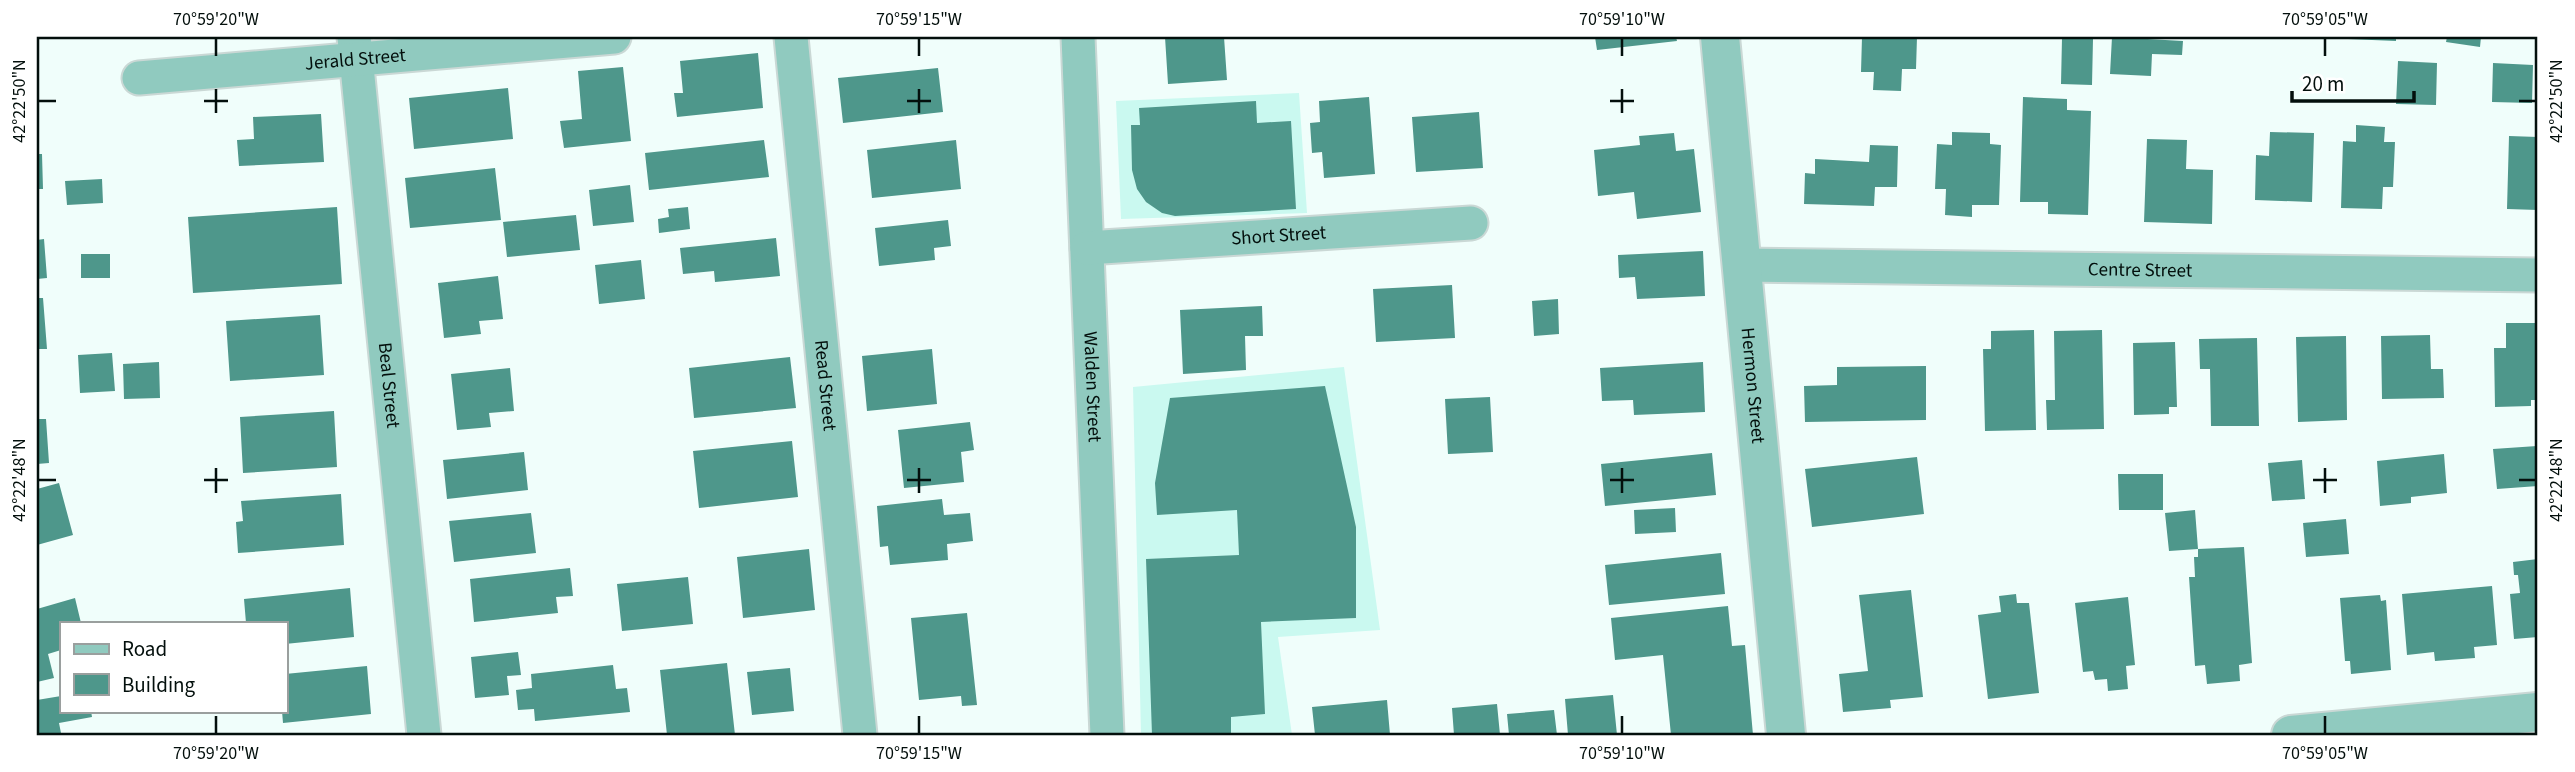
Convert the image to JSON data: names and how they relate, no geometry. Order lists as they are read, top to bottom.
{
  "streets": {
    "street": [
      "Jerald Street",
      "Short Street",
      "Centre Street",
      "Beal Street",
      "Read Street",
      "Walden Street",
      "Hermon Street"
    ]
  },
  "crossings": [
    ["Jerald Street", "Beal Street"],
    ["Short Street", "Walden Street"],
    ["Centre Street", "Hermon Street"]
  ],
  "legend": ["Road", "Building"],
  "scale_bar": "20 m",
  "coordinates": [
    "70°59'20\"W",
    "70°59'15\"W",
    "70°59'10\"W",
    "70°59'05\"W",
    "42°22'50\"N",
    "42°22'48\"N"
  ]
}
